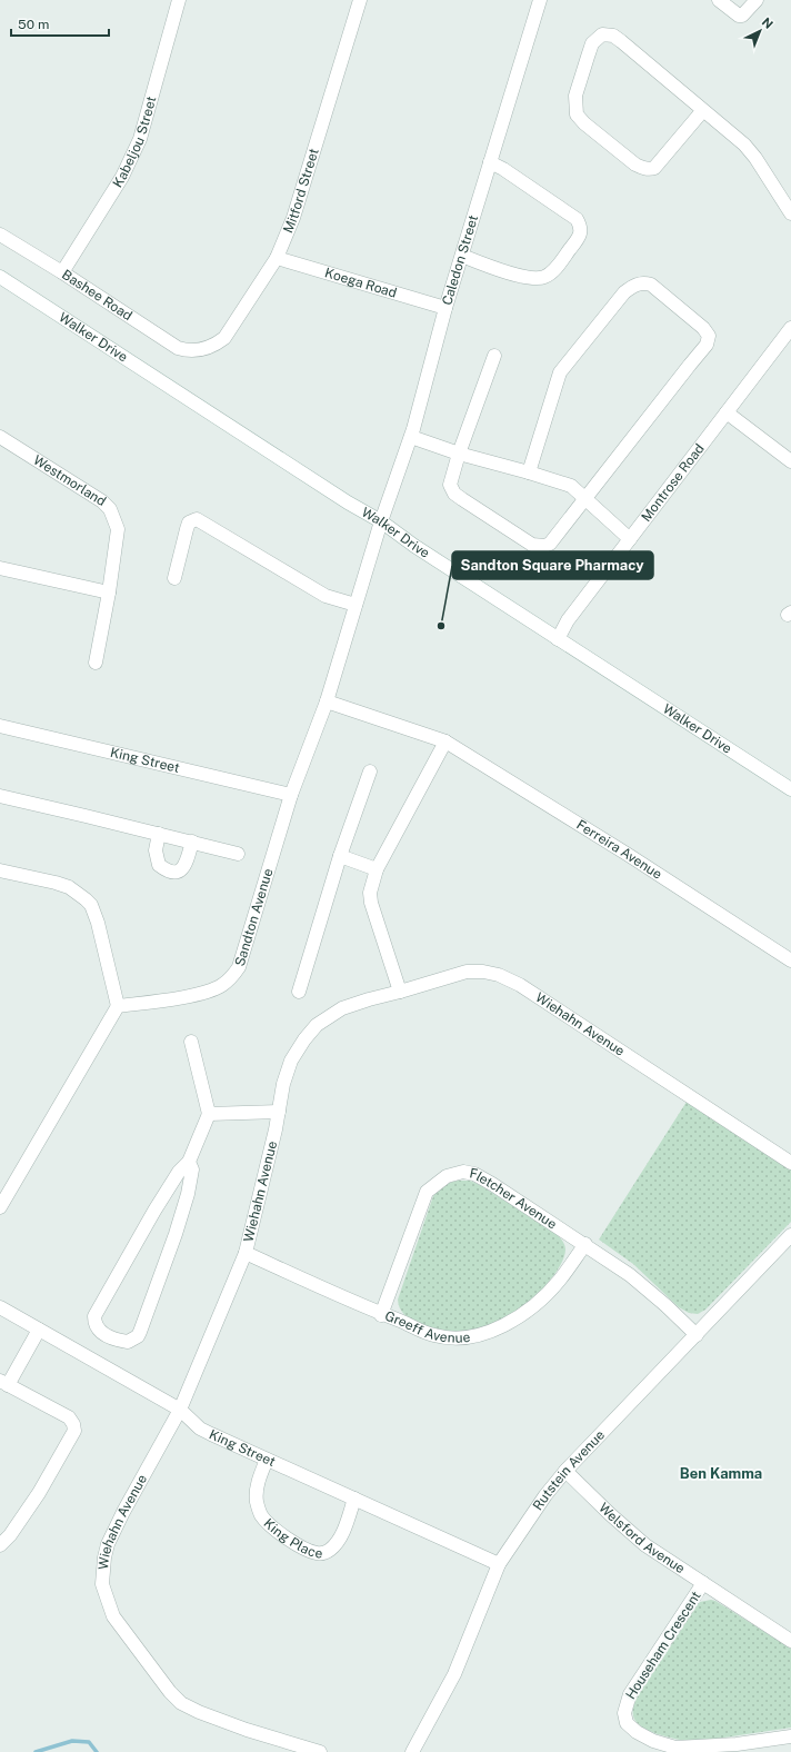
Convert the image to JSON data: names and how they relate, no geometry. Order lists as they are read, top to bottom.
{
  "streets": {
    "street": [
      "Kabeljou Street",
      "Mitford Street",
      "Caledon Street",
      "Koega Road",
      "Bashee Road",
      "Walker Drive",
      "Westmorland",
      "Montrose Road",
      "King Street",
      "Ferreira Avenue",
      "Sandton Avenue",
      "Wiehahn Avenue",
      "Fletcher Avenue",
      "Greeff Avenue",
      "Rutstein Avenue",
      "King Place",
      "Welsford Avenue",
      "Househam Crescent"
    ]
  },
  "crossings": [
    ["Kabeljou Street", "Bashee Road"],
    ["Mitford Street", "Koega Road"],
    ["Mitford Street", "Bashee Road"],
    ["Caledon Street", "Koega Road"],
    ["Caledon Street", "Walker Drive"],
    ["Caledon Street", "Sandton Avenue"],
    ["Walker Drive", "Montrose Road"],
    ["Walker Drive", "Sandton Avenue"],
    ["King Street", "Sandton Avenue"],
    ["King Street", "Wiehahn Avenue"],
    ["King Street", "Rutstein Avenue"],
    ["King Street", "King Place"],
    ["Ferreira Avenue", "Sandton Avenue"],
    ["Wiehahn Avenue", "Greeff Avenue"],
    ["Fletcher Avenue", "Greeff Avenue"],
    ["Fletcher Avenue", "Rutstein Avenue"],
    ["Rutstein Avenue", "Welsford Avenue"],
    ["Welsford Avenue", "Househam Crescent"]
  ],
  "districts": ["Ben Kamma"],
  "places": ["Sandton Square Pharmacy"],
  "scale_bar": "50 m",
  "north": "top right"
}
